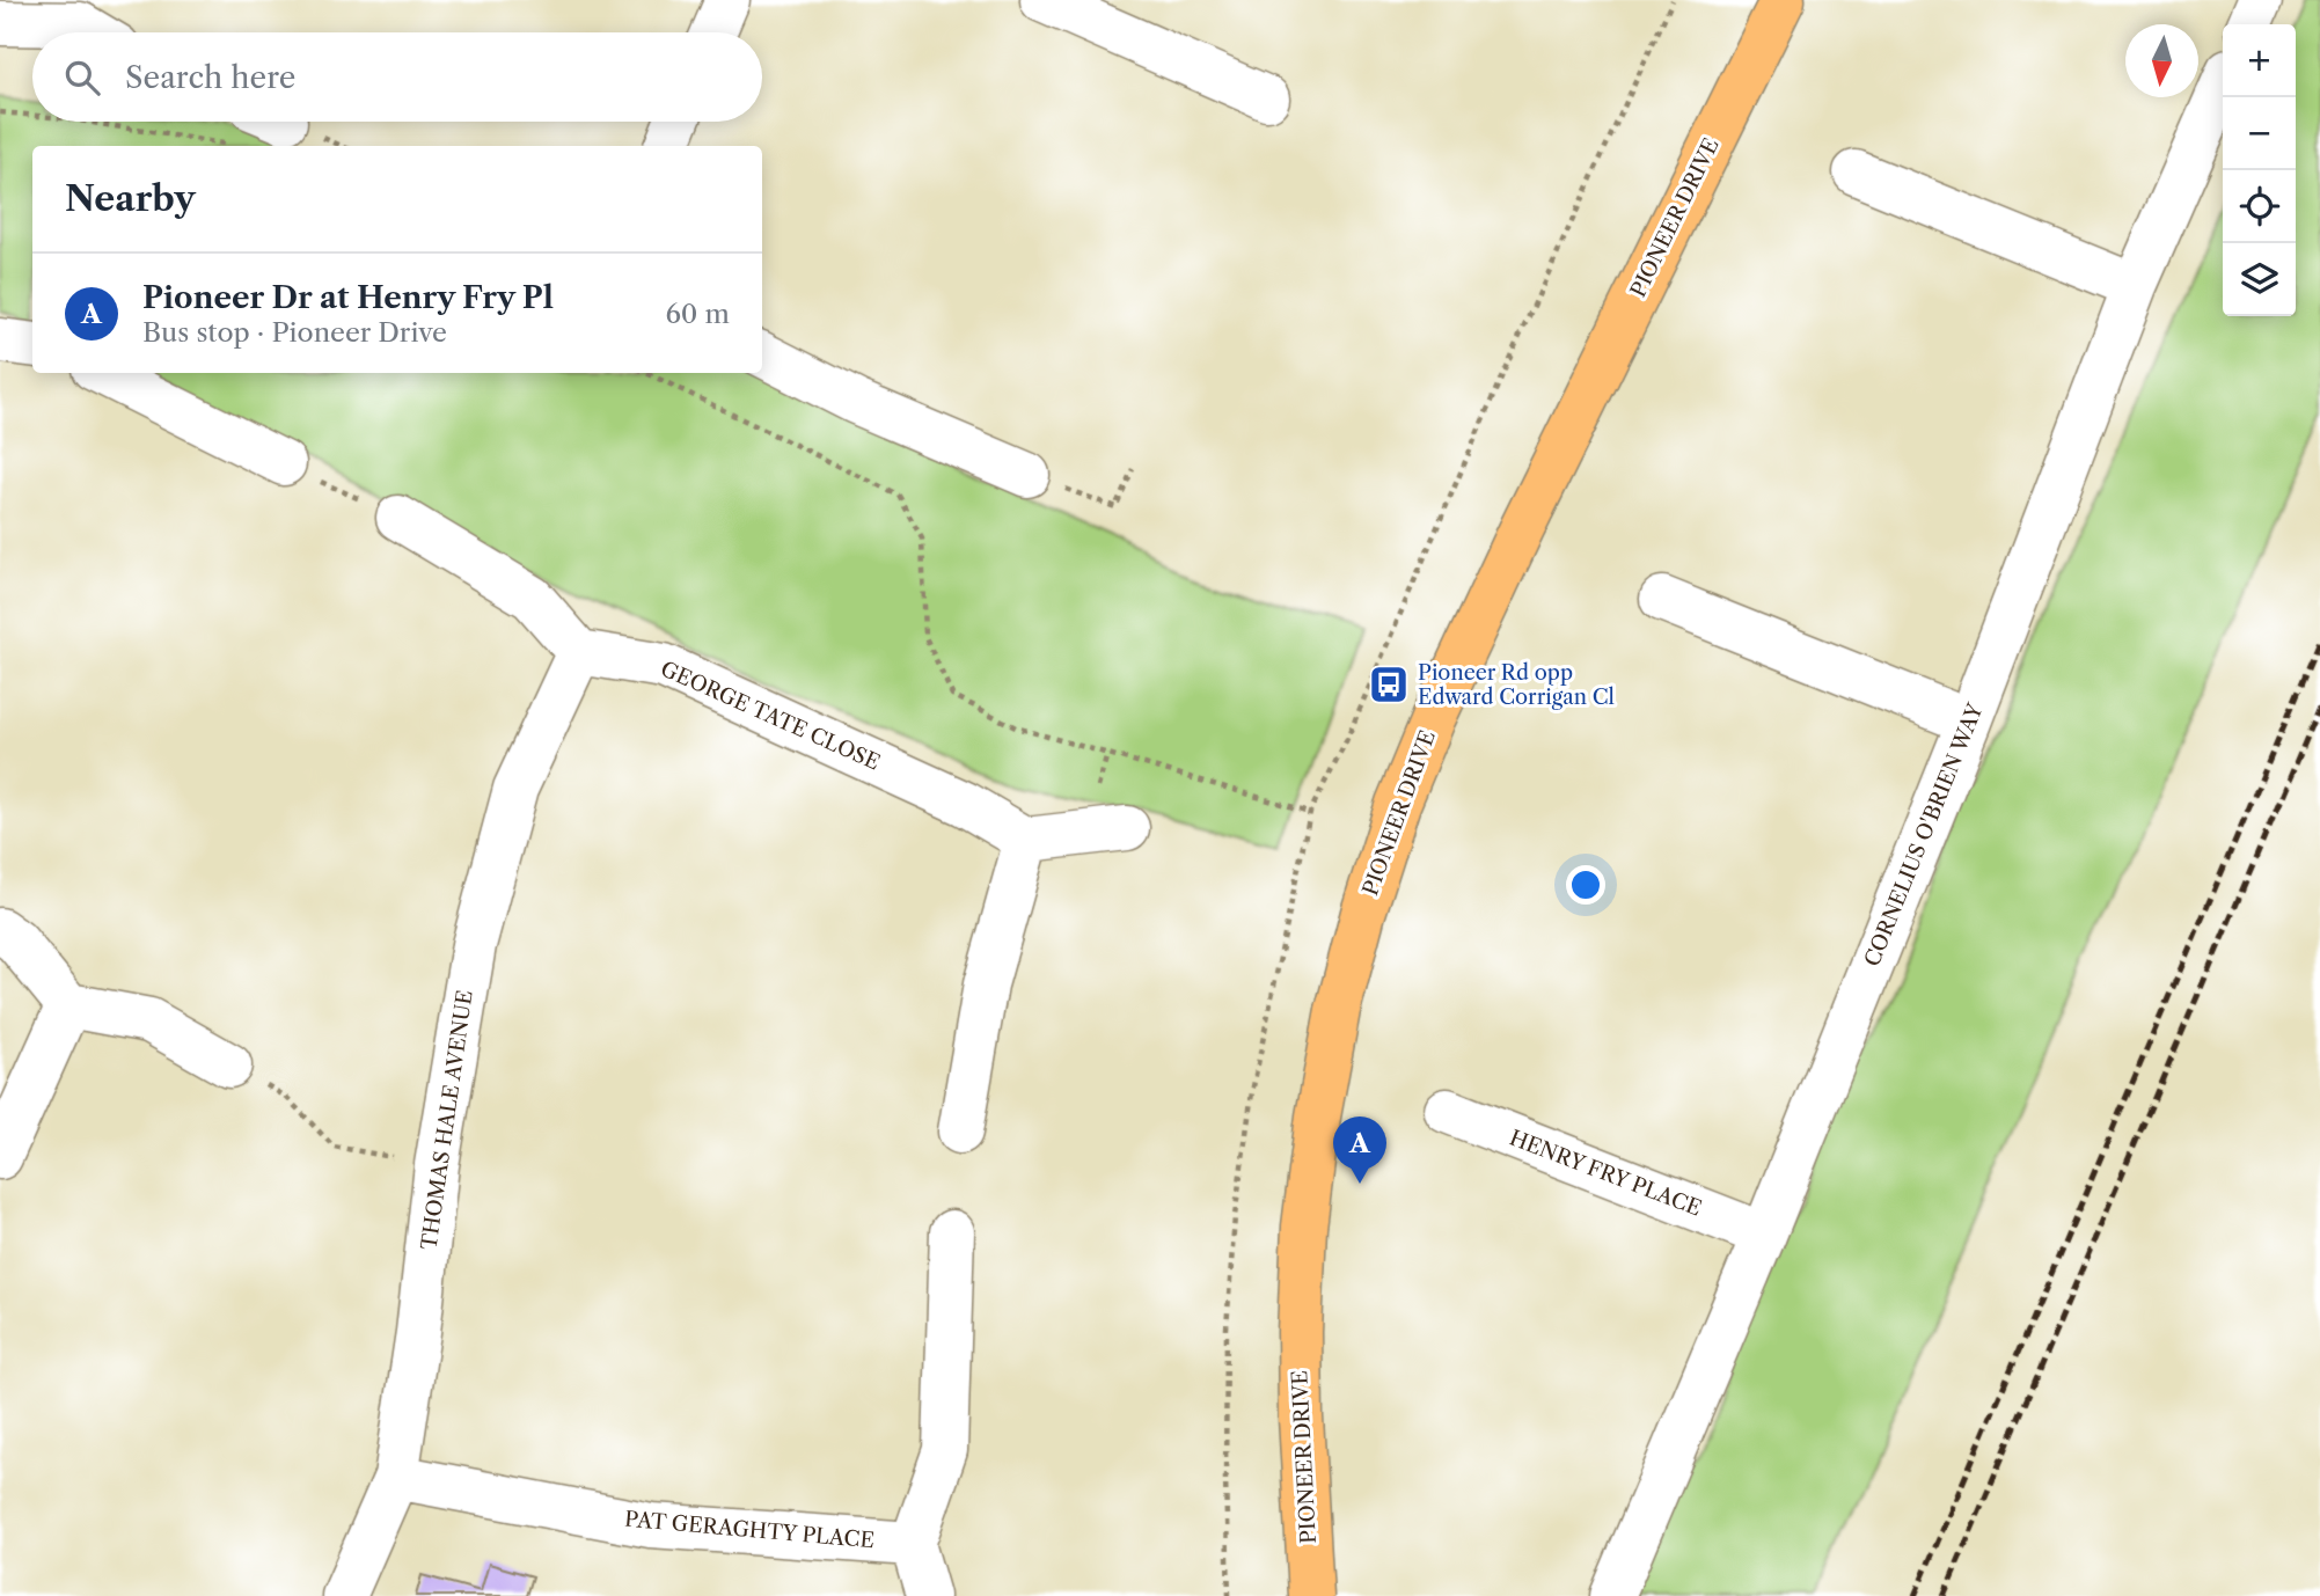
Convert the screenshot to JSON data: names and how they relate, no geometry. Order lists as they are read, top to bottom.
{
  "streets": {
    "main road": ["PIONEER DRIVE"],
    "street": [
      "GEORGE TATE CLOSE",
      "CORNELIUS O'BRIEN WAY",
      "THOMAS HALE AVENUE",
      "HENRY FRY PLACE",
      "PAT GERAGHTY PLACE"
    ]
  },
  "crossings": [
    ["GEORGE TATE CLOSE", "THOMAS HALE AVENUE"],
    ["CORNELIUS O'BRIEN WAY", "HENRY FRY PLACE"],
    ["THOMAS HALE AVENUE", "PAT GERAGHTY PLACE"]
  ],
  "places": {
    "bus stop": ["Pioneer Rd opp Edward Corrigan Cl"]
  },
  "north": "bottom",
  "page": {
    "map_buttons": ["+", "−"],
    "search": "Search here",
    "heading": "Nearby",
    "list": [
      {
        "mark": "A",
        "name": "Pioneer Dr at Henry Fry Pl",
        "note": "Bus stop · Pioneer Drive",
        "value": "60 m"
      }
    ],
    "pins": "A"
  }
}
